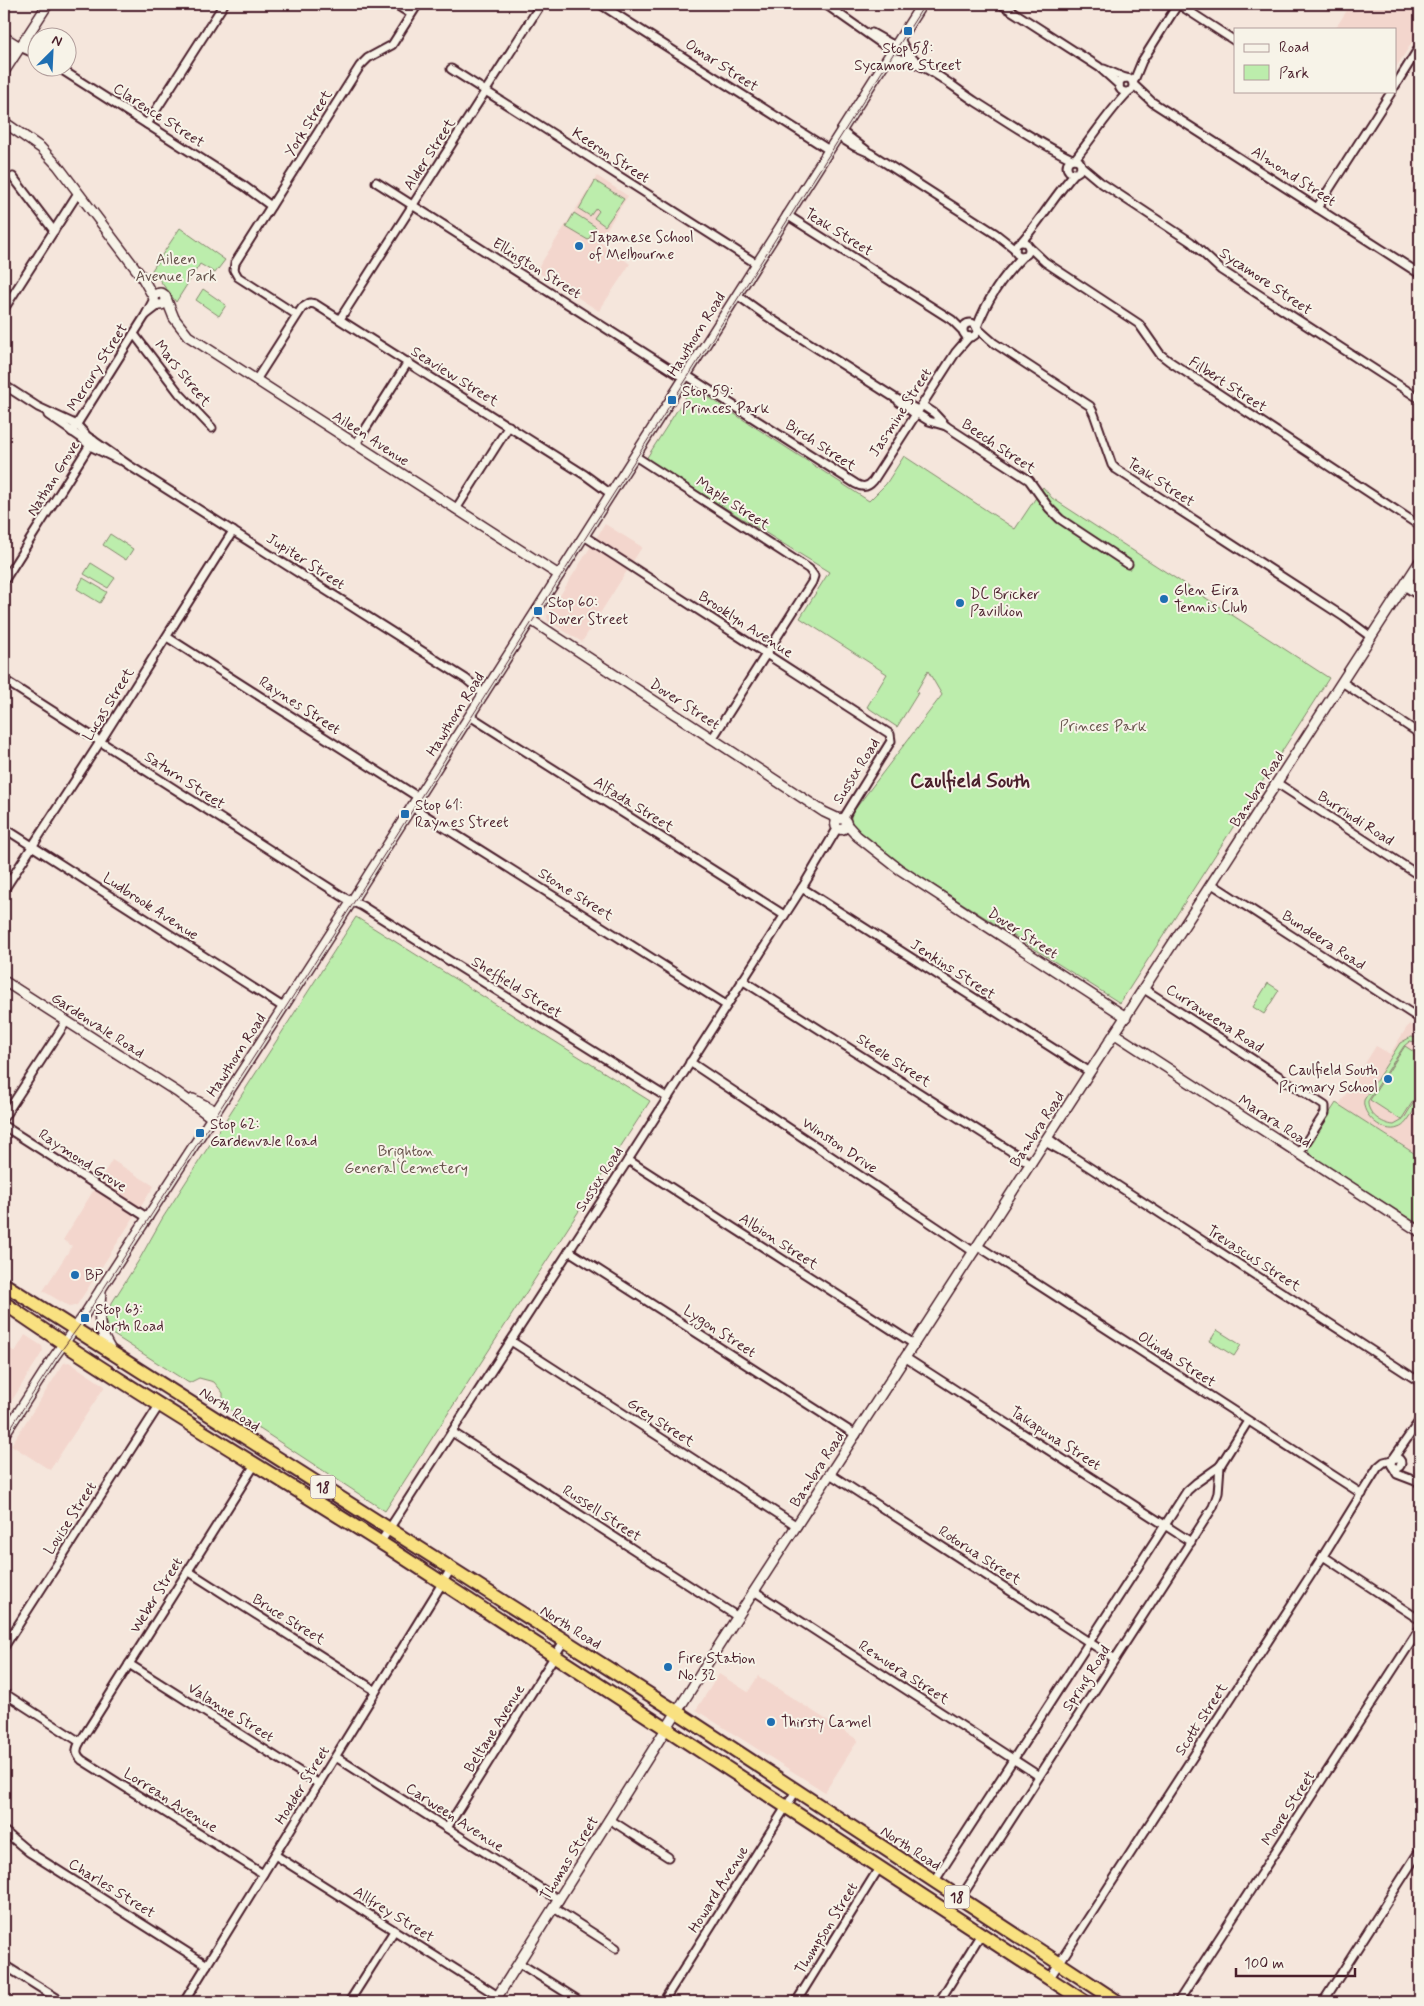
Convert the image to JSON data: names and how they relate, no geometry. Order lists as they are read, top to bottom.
{
  "streets": {
    "highway": ["North Road", "18"],
    "street": [
      "Omar Street",
      "Clarence Street",
      "York Street",
      "Alder Street",
      "Keeron Street",
      "Almond Street",
      "Teak Street",
      "Ellington Street",
      "Sycamore Street",
      "Hawthorn Road",
      "Mercury Street",
      "Mars Street",
      "Seaview Street",
      "Filbert Street",
      "Jasmine Street",
      "Aileen Avenue",
      "Birch Street",
      "Beech Street",
      "Nathan Grove",
      "Maple Street",
      "Jupiter Street",
      "Brooklyn Avenue",
      "Lucas Street",
      "Dover Street",
      "Raynes Street",
      "Sussex Road",
      "Saturn Street",
      "Bambra Road",
      "Alfada Street",
      "Burrindi Road",
      "Stone Street",
      "Ludbrook Avenue",
      "Bundeera Road",
      "Jenkins Street",
      "Sheffield Street",
      "Curraweena Road",
      "Gardenvale Road",
      "Steele Street",
      "Marara Road",
      "Winston Drive",
      "Raymond Grove",
      "Albion Street",
      "Trevascus Street",
      "Lygon Street",
      "Olinda Street",
      "Grey Street",
      "Takapuna Street",
      "Russell Street",
      "Louise Street",
      "Rotorua Street",
      "Weber Street",
      "Bruce Street",
      "Remuera Street",
      "Spring Road",
      "Valanne Street",
      "Scott Street",
      "Beltane Avenue",
      "Hodder Street",
      "Lorrean Avenue",
      "Moore Street",
      "Carween Avenue",
      "Thomas Street",
      "Charles Street",
      "Howard Avenue",
      "Allfrey Street",
      "Thompson Street"
    ]
  },
  "crossings": [
    ["Omar Street", "Hawthorn Road"],
    ["Clarence Street", "York Street"],
    ["York Street", "Seaview Street"],
    ["Alder Street", "Keeron Street"],
    ["Alder Street", "Ellington Street"],
    ["Alder Street", "Seaview Street"],
    ["Keeron Street", "Hawthorn Road"],
    ["Teak Street", "Hawthorn Road"],
    ["Teak Street", "Jasmine Street"],
    ["Teak Street", "Bambra Road"],
    ["Ellington Street", "Hawthorn Road"],
    ["Ellington Street", "Birch Street"],
    ["Sycamore Street", "Hawthorn Road"],
    ["Sycamore Street", "Jasmine Street"],
    ["Hawthorn Road", "Seaview Street"],
    ["Hawthorn Road", "Aileen Avenue"],
    ["Hawthorn Road", "Birch Street"],
    ["Hawthorn Road", "Beech Street"],
    ["Hawthorn Road", "Maple Street"],
    ["Hawthorn Road", "Jupiter Street"],
    ["Hawthorn Road", "Brooklyn Avenue"],
    ["Hawthorn Road", "Dover Street"],
    ["Hawthorn Road", "Raynes Street"],
    ["Hawthorn Road", "Saturn Street"],
    ["Hawthorn Road", "Alfada Street"],
    ["Hawthorn Road", "Stone Street"],
    ["Hawthorn Road", "Ludbrook Avenue"],
    ["Hawthorn Road", "Sheffield Street"],
    ["Hawthorn Road", "Gardenvale Road"],
    ["Hawthorn Road", "Raymond Grove"],
    ["Hawthorn Road", "North Road"],
    ["Hawthorn Road", "18"],
    ["Mercury Street", "Mars Street"],
    ["Mercury Street", "Aileen Avenue"],
    ["Mercury Street", "Jupiter Street"],
    ["Filbert Street", "Jasmine Street"],
    ["Jasmine Street", "Birch Street"],
    ["Jasmine Street", "Beech Street"],
    ["Nathan Grove", "Jupiter Street"],
    ["Maple Street", "Brooklyn Avenue"],
    ["Jupiter Street", "Lucas Street"],
    ["Brooklyn Avenue", "Sussex Road"],
    ["Lucas Street", "Raynes Street"],
    ["Lucas Street", "Saturn Street"],
    ["Lucas Street", "Ludbrook Avenue"],
    ["Dover Street", "Sussex Road"],
    ["Dover Street", "Bambra Road"],
    ["Sussex Road", "Alfada Street"],
    ["Sussex Road", "Stone Street"],
    ["Sussex Road", "Jenkins Street"],
    ["Sussex Road", "Sheffield Street"],
    ["Sussex Road", "Steele Street"],
    ["Sussex Road", "Winston Drive"],
    ["Sussex Road", "Albion Street"],
    ["Sussex Road", "Lygon Street"],
    ["Sussex Road", "North Road"],
    ["Sussex Road", "Grey Street"],
    ["Sussex Road", "18"],
    ["Sussex Road", "Russell Street"],
    ["Saturn Street", "Sheffield Street"],
    ["Bambra Road", "Burrindi Road"],
    ["Bambra Road", "Bundeera Road"],
    ["Bambra Road", "Jenkins Street"],
    ["Bambra Road", "Curraweena Road"],
    ["Bambra Road", "Steele Street"],
    ["Bambra Road", "Marara Road"],
    ["Bambra Road", "Winston Drive"],
    ["Bambra Road", "Albion Street"],
    ["Bambra Road", "Trevascus Street"],
    ["Bambra Road", "Lygon Street"],
    ["Bambra Road", "Olinda Street"],
    ["Bambra Road", "North Road"],
    ["Bambra Road", "Grey Street"],
    ["Bambra Road", "Takapuna Street"],
    ["Bambra Road", "Russell Street"],
    ["Bambra Road", "Rotorua Street"],
    ["Bambra Road", "Remuera Street"],
    ["Bambra Road", "Thomas Street"],
    ["Curraweena Road", "Marara Road"],
    ["Winston Drive", "Olinda Street"],
    ["Olinda Street", "Spring Road"],
    ["Olinda Street", "Scott Street"],
    ["North Road", "Spring Road"],
    ["North Road", "Scott Street"],
    ["North Road", "Beltane Avenue"],
    ["North Road", "Hodder Street"],
    ["North Road", "Thomas Street"],
    ["North Road", "Howard Avenue"],
    ["Takapuna Street", "Spring Road"],
    ["18", "Louise Street"],
    ["18", "Weber Street"],
    ["18", "Scott Street"],
    ["18", "Beltane Avenue"],
    ["18", "Hodder Street"],
    ["18", "Thomas Street"],
    ["18", "Howard Avenue"],
    ["18", "Thompson Street"],
    ["Rotorua Street", "Spring Road"],
    ["Weber Street", "Bruce Street"],
    ["Weber Street", "Valanne Street"],
    ["Weber Street", "Lorrean Avenue"],
    ["Bruce Street", "Hodder Street"],
    ["Remuera Street", "Spring Road"],
    ["Valanne Street", "Hodder Street"],
    ["Beltane Avenue", "Carween Avenue"],
    ["Hodder Street", "Lorrean Avenue"],
    ["Hodder Street", "Carween Avenue"],
    ["Hodder Street", "Charles Street"],
    ["Hodder Street", "Allfrey Street"],
    ["Carween Avenue", "Thomas Street"],
    ["Thomas Street", "Allfrey Street"]
  ],
  "districts": ["Caulfield South"],
  "parks": ["Aileen Avenue Park", "Princes Park", "Brighton General Cemetery"],
  "places": {
    "transit": [
      "Stop 58: Sycamore Street",
      "Stop 59: Princes Park",
      "Stop 60: Dover Street",
      "Stop 61: Raynes Street",
      "Stop 62: Gardenvale Road",
      "Stop 63: North Road"
    ],
    "other": [
      "Japanese School of Melbourne",
      "Glen Eira Tennis Club",
      "DC Bricker Pavillion",
      "Caulfield South Primary School",
      "BP",
      "Fire Station No. 32",
      "Thirsty Camel"
    ]
  },
  "legend": ["Road", "Park"],
  "scale_bar": "100 m",
  "north": "top right"
}
